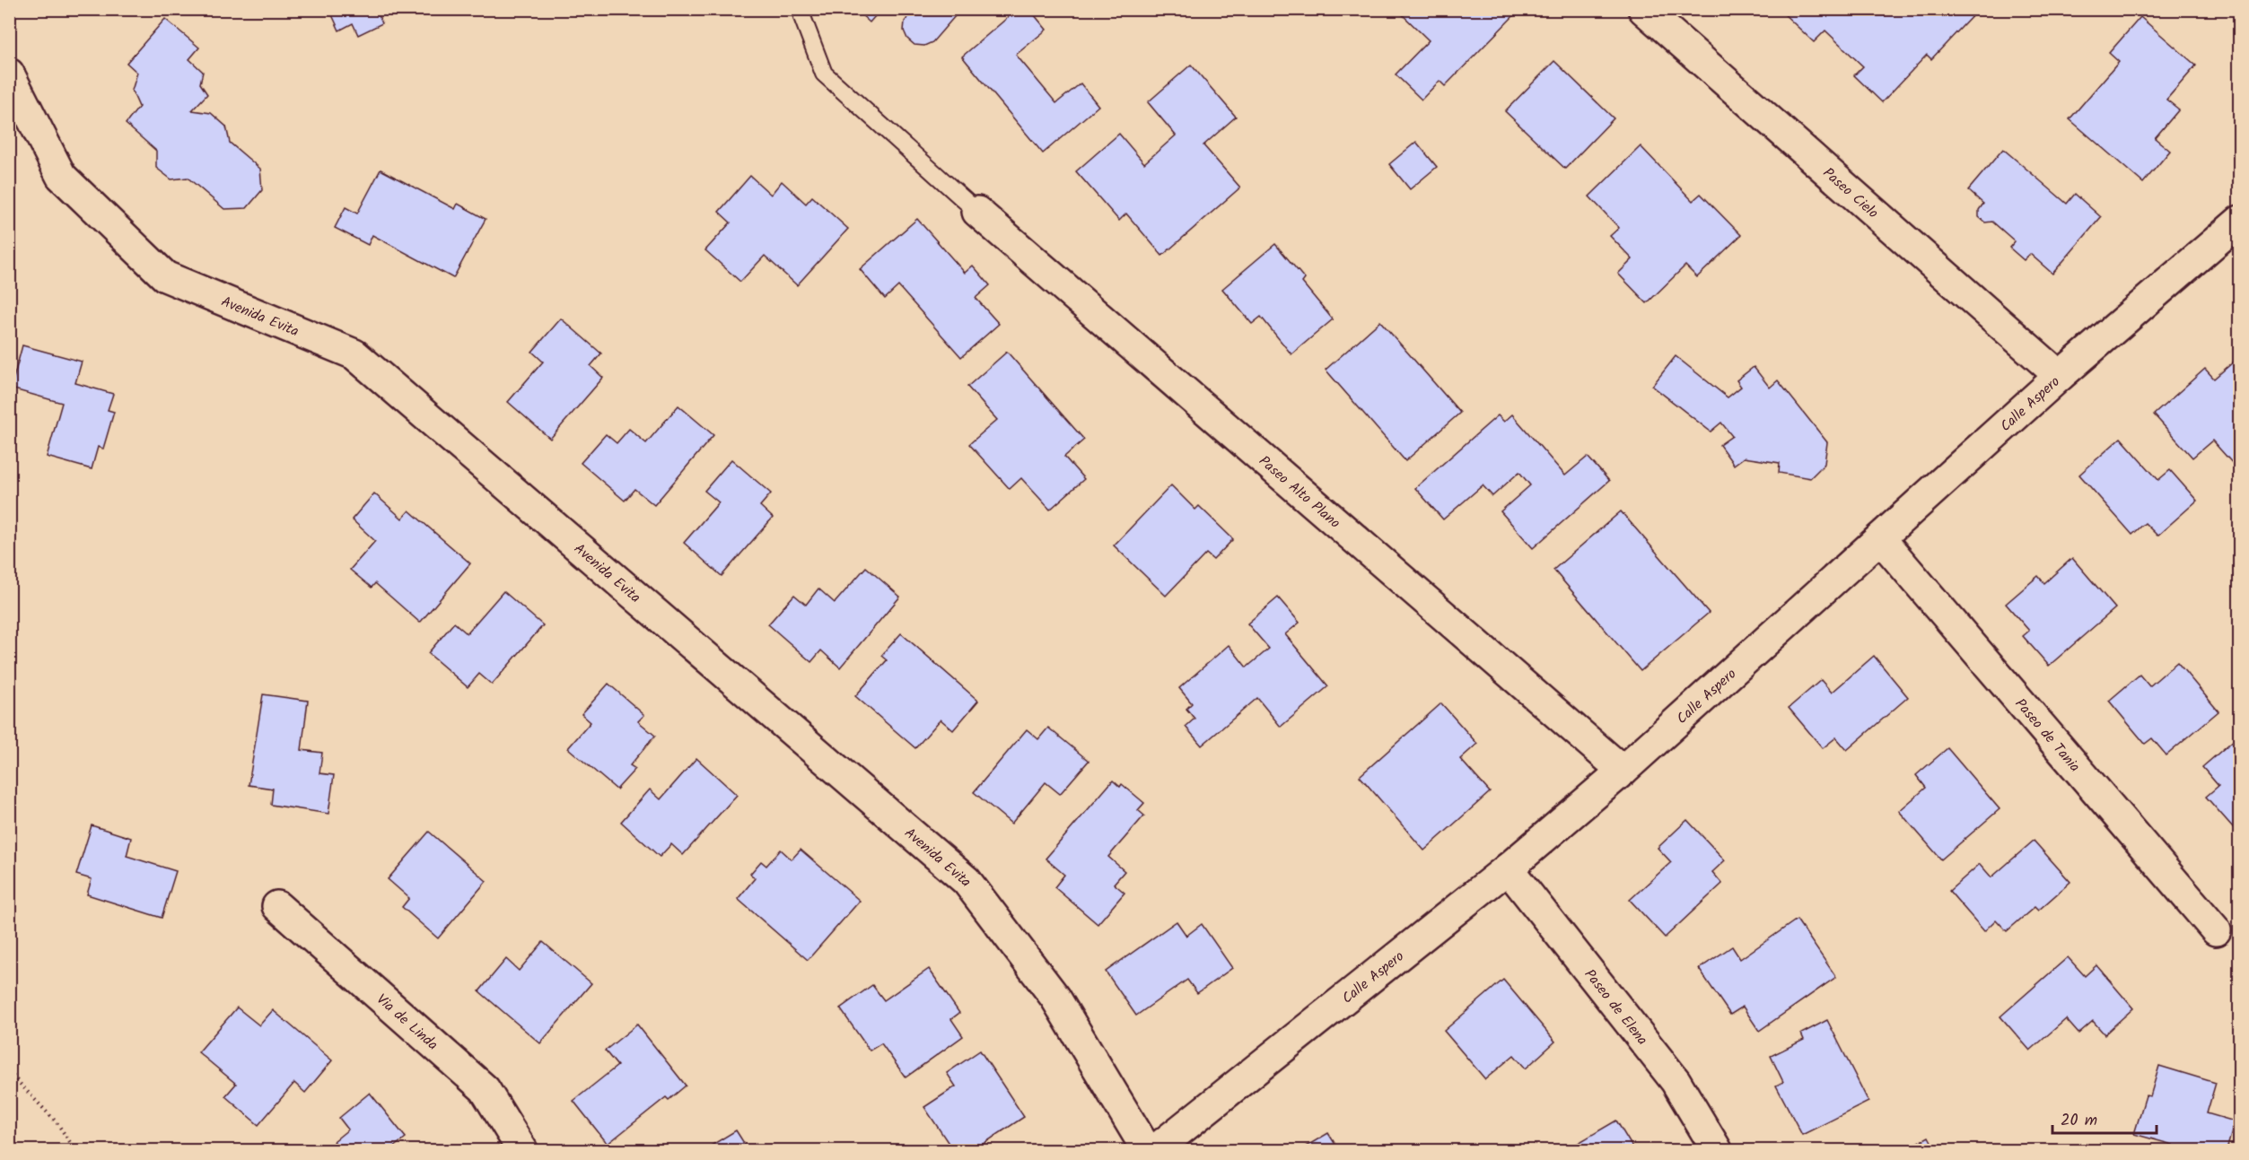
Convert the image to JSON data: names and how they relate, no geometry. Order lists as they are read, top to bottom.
{
  "streets": {
    "street": [
      "Paseo Cielo",
      "Avenida Evita",
      "Calle Aspero",
      "Paseo Alto Plano",
      "Paseo de Tania",
      "Paseo de Elena",
      "Via de Linda"
    ]
  },
  "crossings": [
    ["Paseo Cielo", "Calle Aspero"],
    ["Calle Aspero", "Paseo Alto Plano"],
    ["Calle Aspero", "Paseo de Tania"],
    ["Calle Aspero", "Paseo de Elena"]
  ],
  "scale_bar": "20 m"
}
